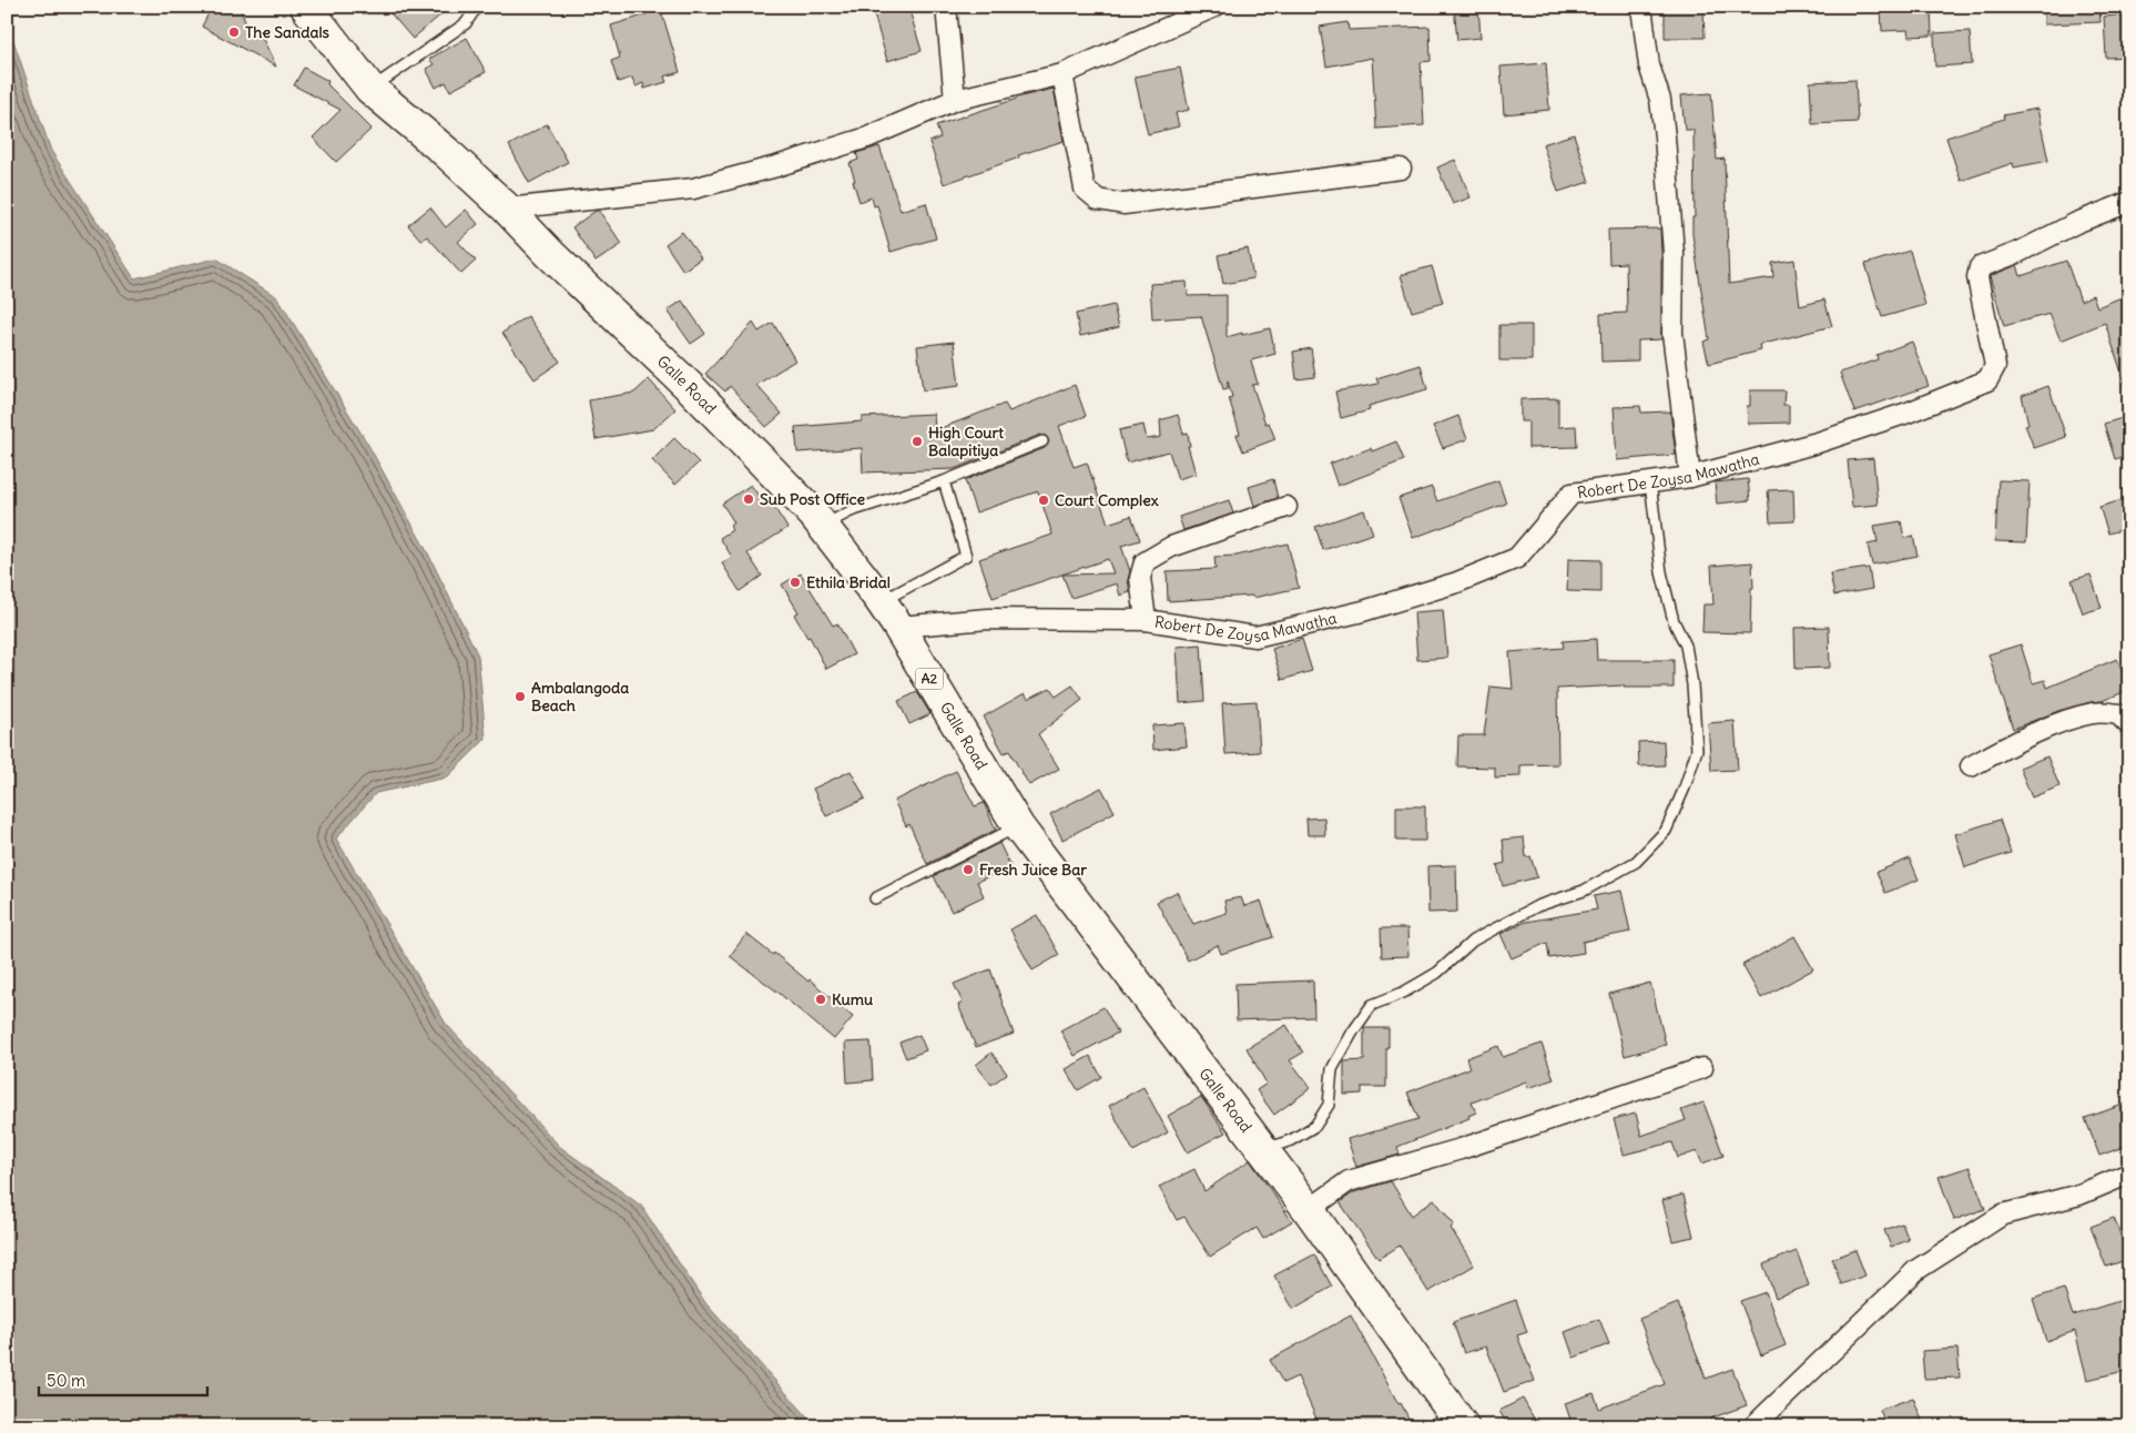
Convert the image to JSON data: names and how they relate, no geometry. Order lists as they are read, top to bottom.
{
  "streets": {
    "highway": ["Galle Road", "A2"],
    "street": ["Robert De Zoysa Mawatha"]
  },
  "crossings": [
    ["Galle Road", "Robert De Zoysa Mawatha"]
  ],
  "places": [
    "The Sandals",
    "High Court Balapitiya",
    "Sub Post Office",
    "Court Complex",
    "Ethila Bridal",
    "Ambalangoda Beach",
    "Fresh Juice Bar",
    "Kumu"
  ],
  "scale_bar": "50 m"
}
